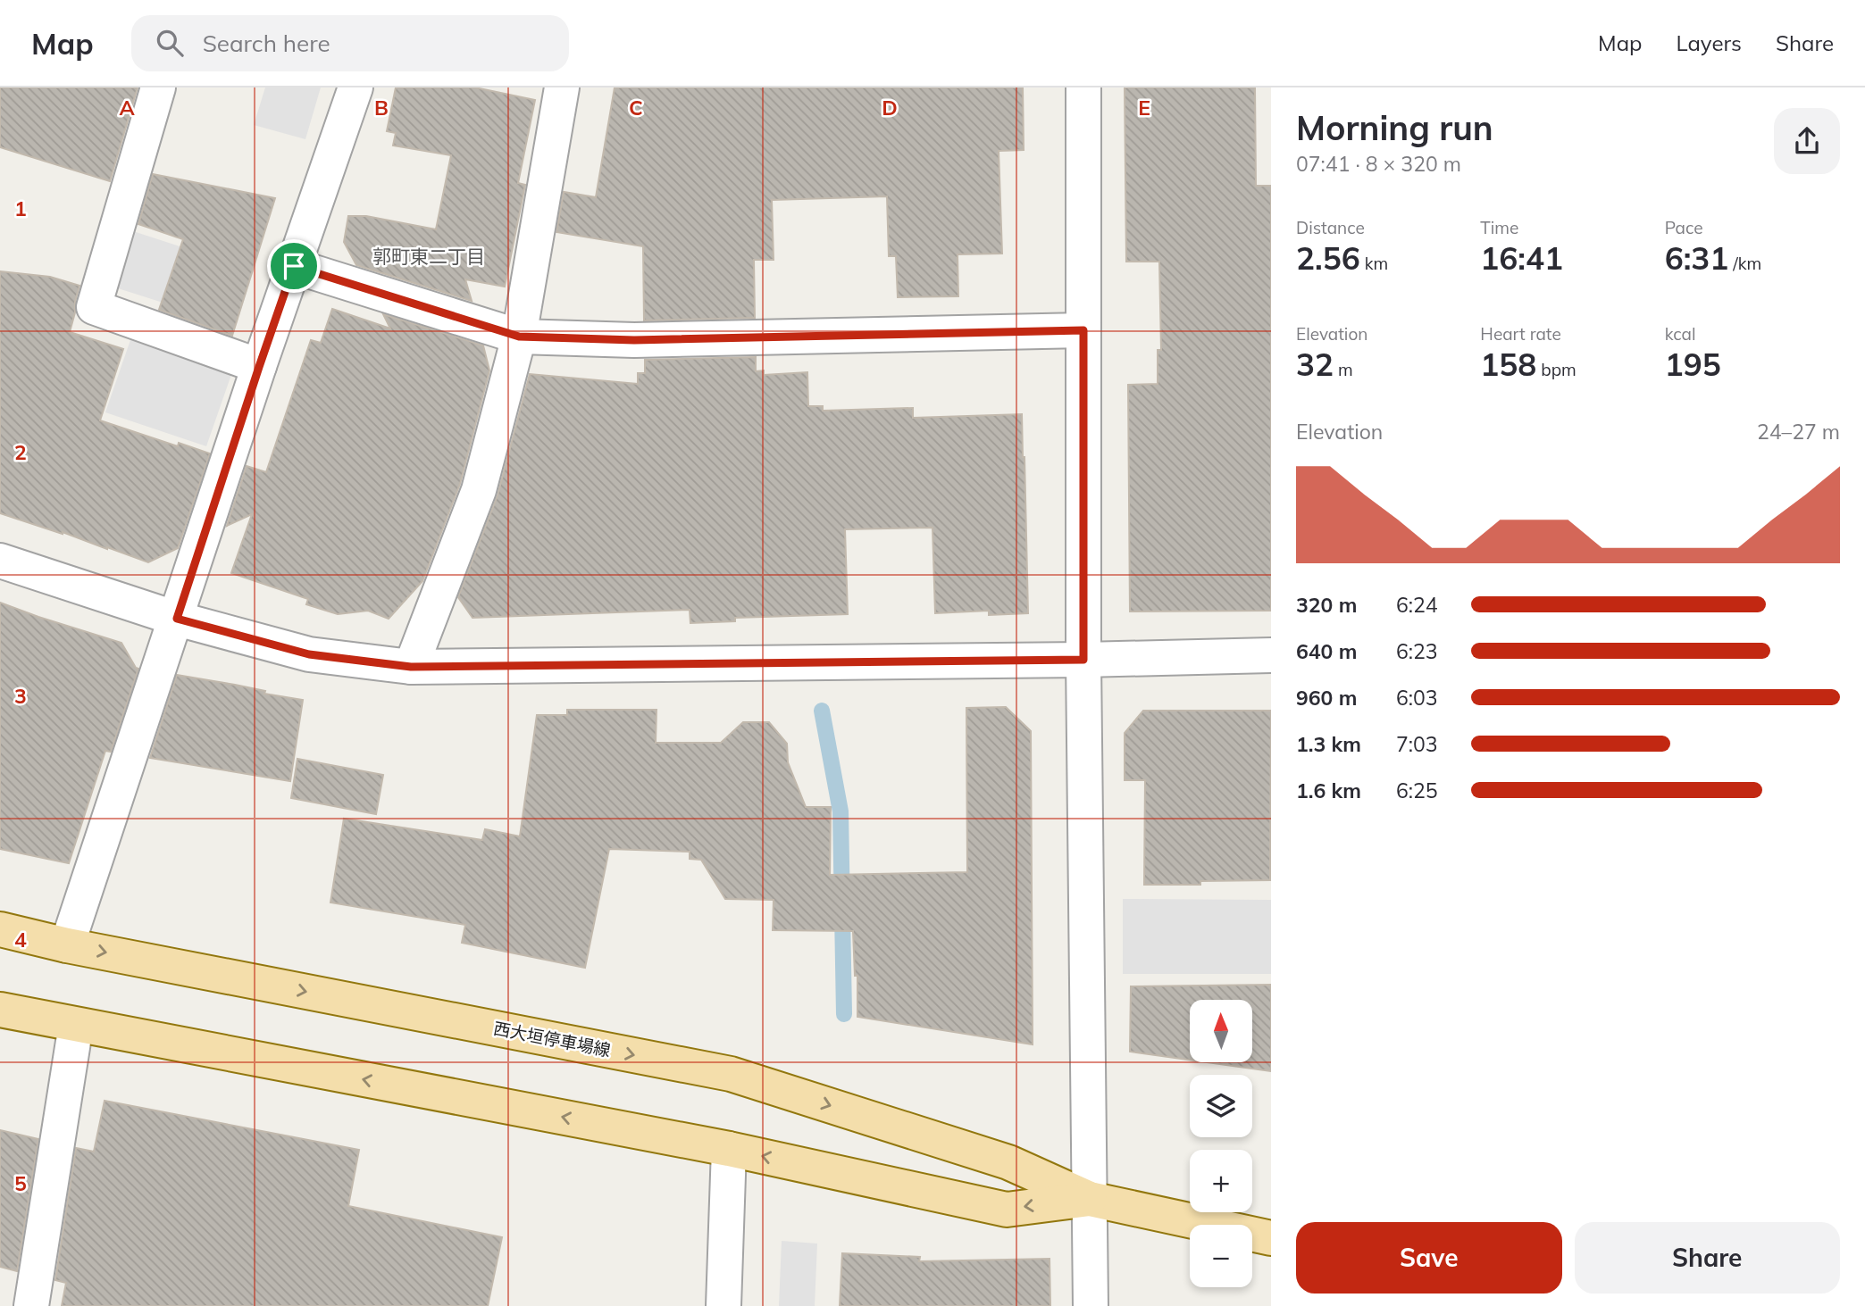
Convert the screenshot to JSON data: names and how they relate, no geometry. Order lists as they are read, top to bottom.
{
  "streets": {
    "main road": ["西大垣停車場線"]
  },
  "districts": ["郭町東二丁目"],
  "north": "top",
  "page": {
    "header": "Map",
    "search": "Search here",
    "nav": ["Map", "Layers", "Share"],
    "heading": ["Morning run", "07:41 · 8 × 320 m"],
    "stats": [
      ["Distance", "2.56 km"],
      ["Time", "16:41"],
      ["Pace", "6:31 /km"],
      ["Elevation", "32 m"],
      ["Heart rate", "158 bpm"],
      ["kcal", "195"]
    ],
    "chart": ["Elevation", "24–27 m"],
    "list": [
      {
        "name": "320 m",
        "note": "6:24"
      },
      {
        "name": "640 m",
        "note": "6:23"
      },
      {
        "name": "960 m",
        "note": "6:03"
      },
      {
        "name": "1.3 km",
        "note": "7:03"
      },
      {
        "name": "1.6 km",
        "note": "6:25"
      }
    ],
    "map_buttons": ["+", "−"],
    "buttons": ["Save", "Share"]
  },
  "grid": {
    "columns": [
      "A",
      "B",
      "C",
      "D",
      "E"
    ],
    "rows": [
      "1",
      "2",
      "3",
      "4",
      "5"
    ]
  }
}
